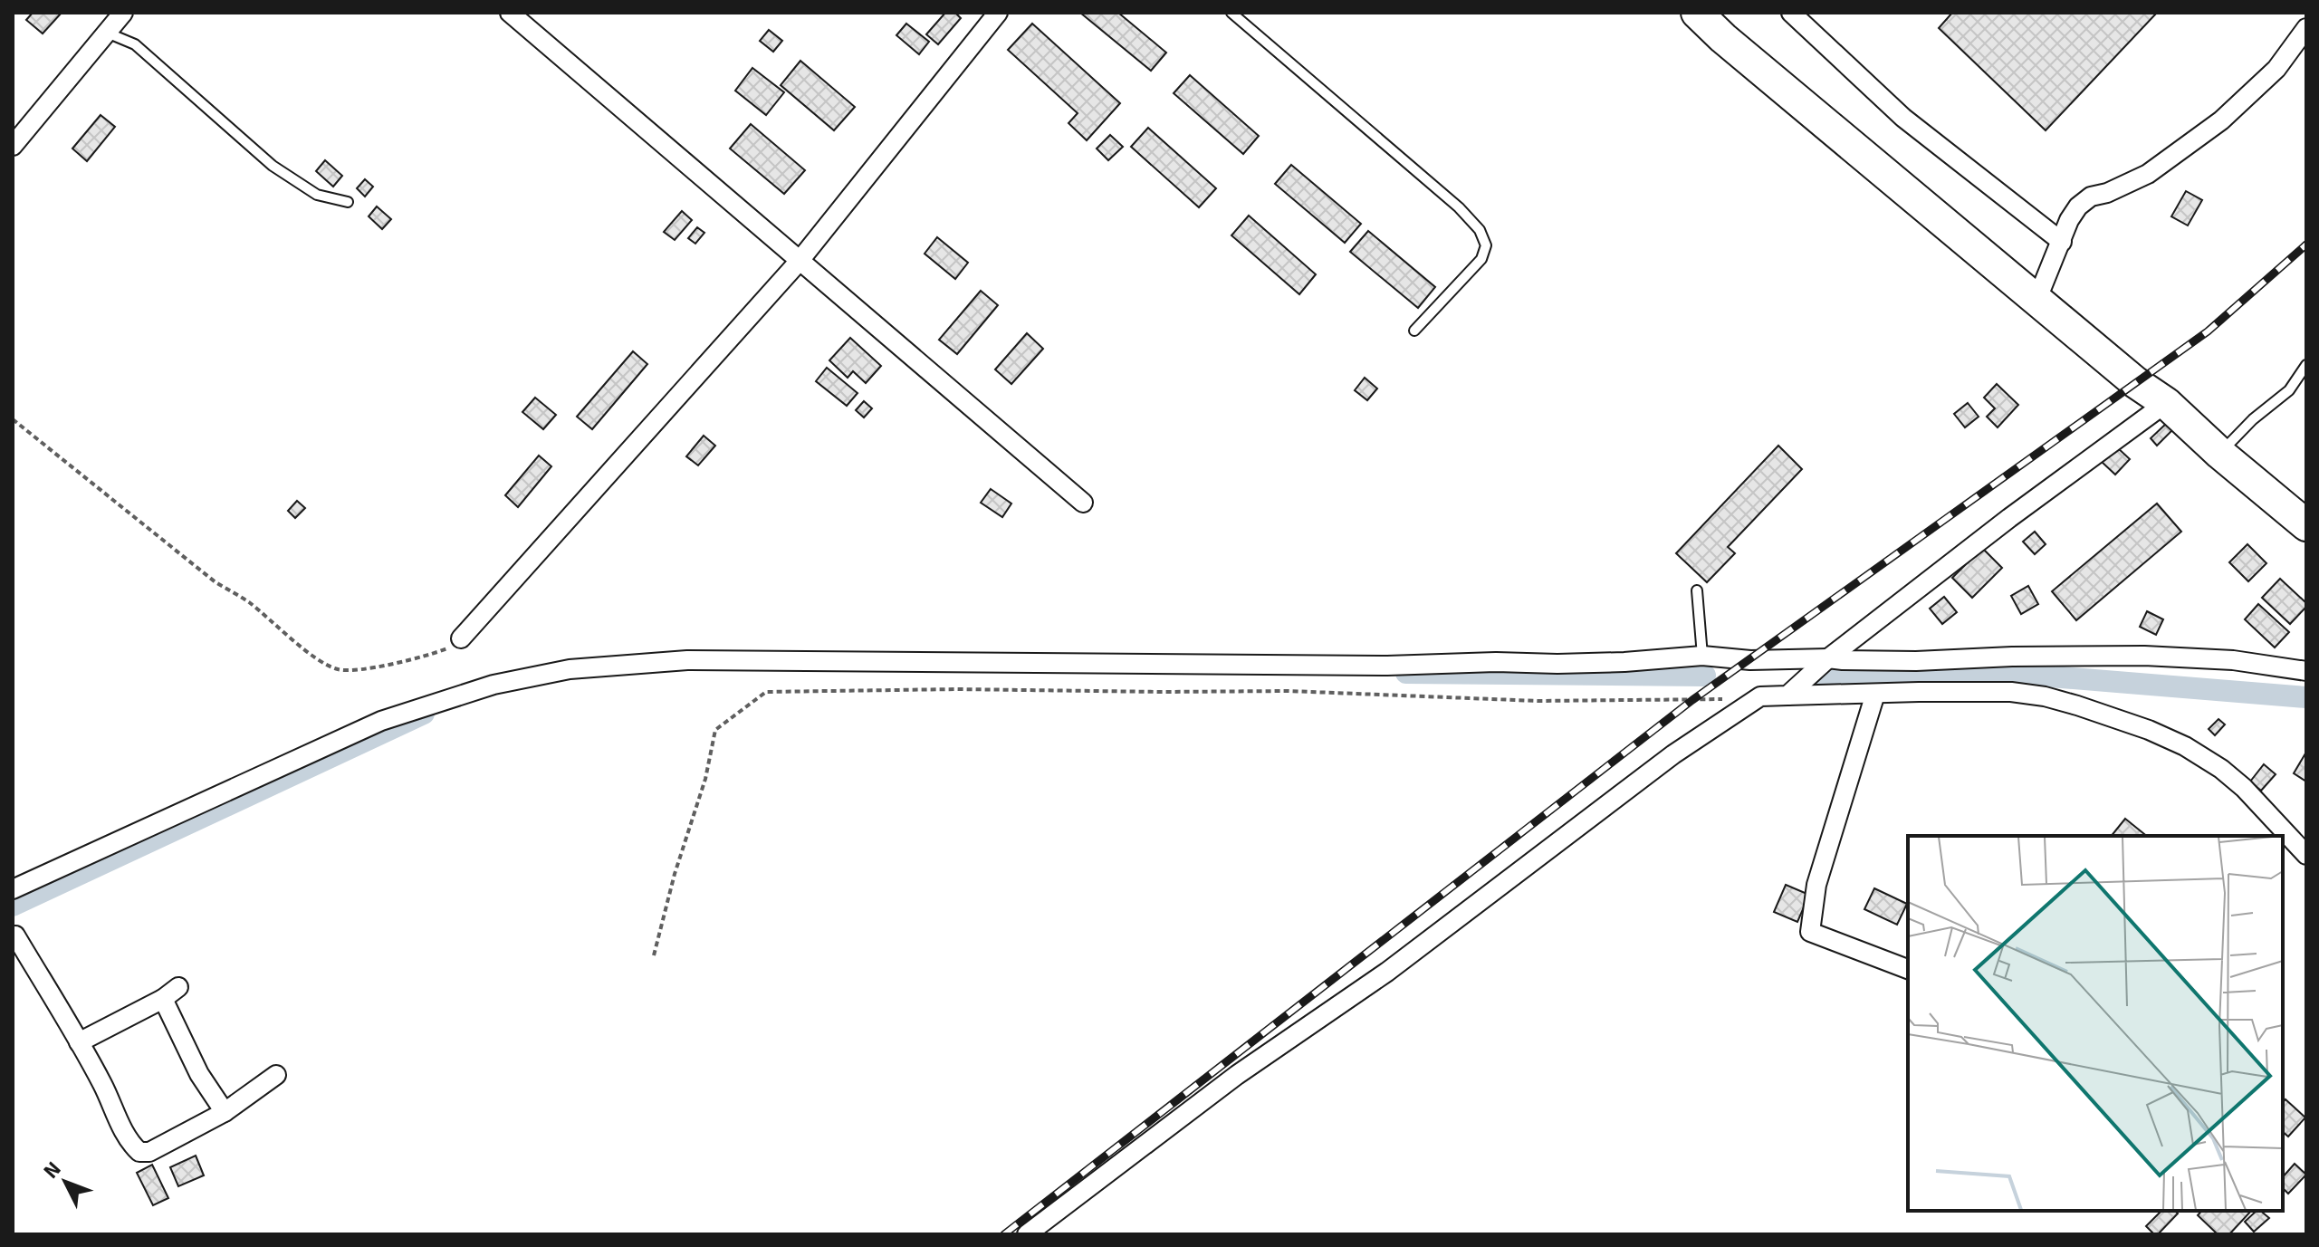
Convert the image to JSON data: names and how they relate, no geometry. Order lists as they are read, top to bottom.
{
  "north": "top left"
}
